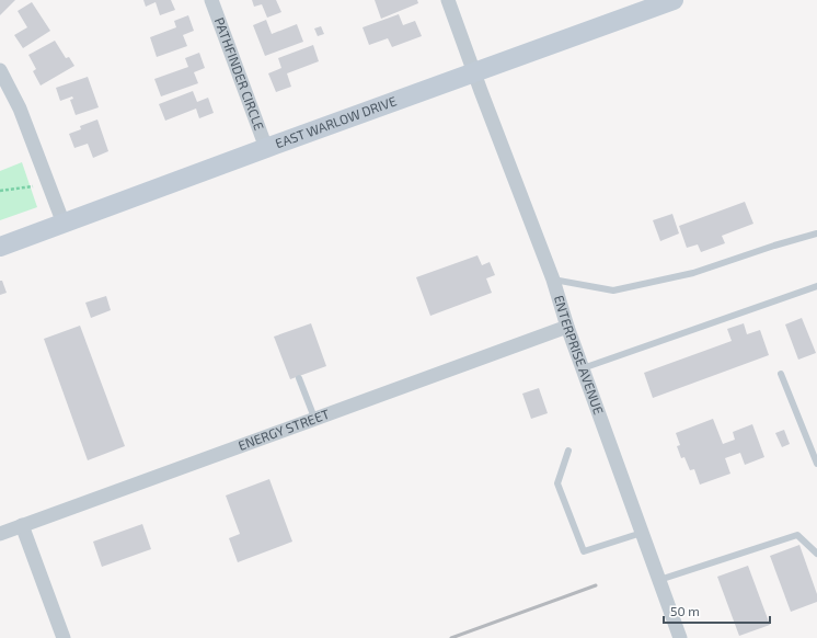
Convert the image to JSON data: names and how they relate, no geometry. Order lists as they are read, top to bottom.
{
  "streets": {
    "street": [
      "PATHFINDER CIRCLE",
      "EAST WARLOW DRIVE",
      "ENTERPRISE AVENUE",
      "ENERGY STREET"
    ]
  },
  "crossings": [
    ["PATHFINDER CIRCLE", "EAST WARLOW DRIVE"],
    ["EAST WARLOW DRIVE", "ENTERPRISE AVENUE"],
    ["ENTERPRISE AVENUE", "ENERGY STREET"]
  ],
  "scale_bar": "50 m"
}
